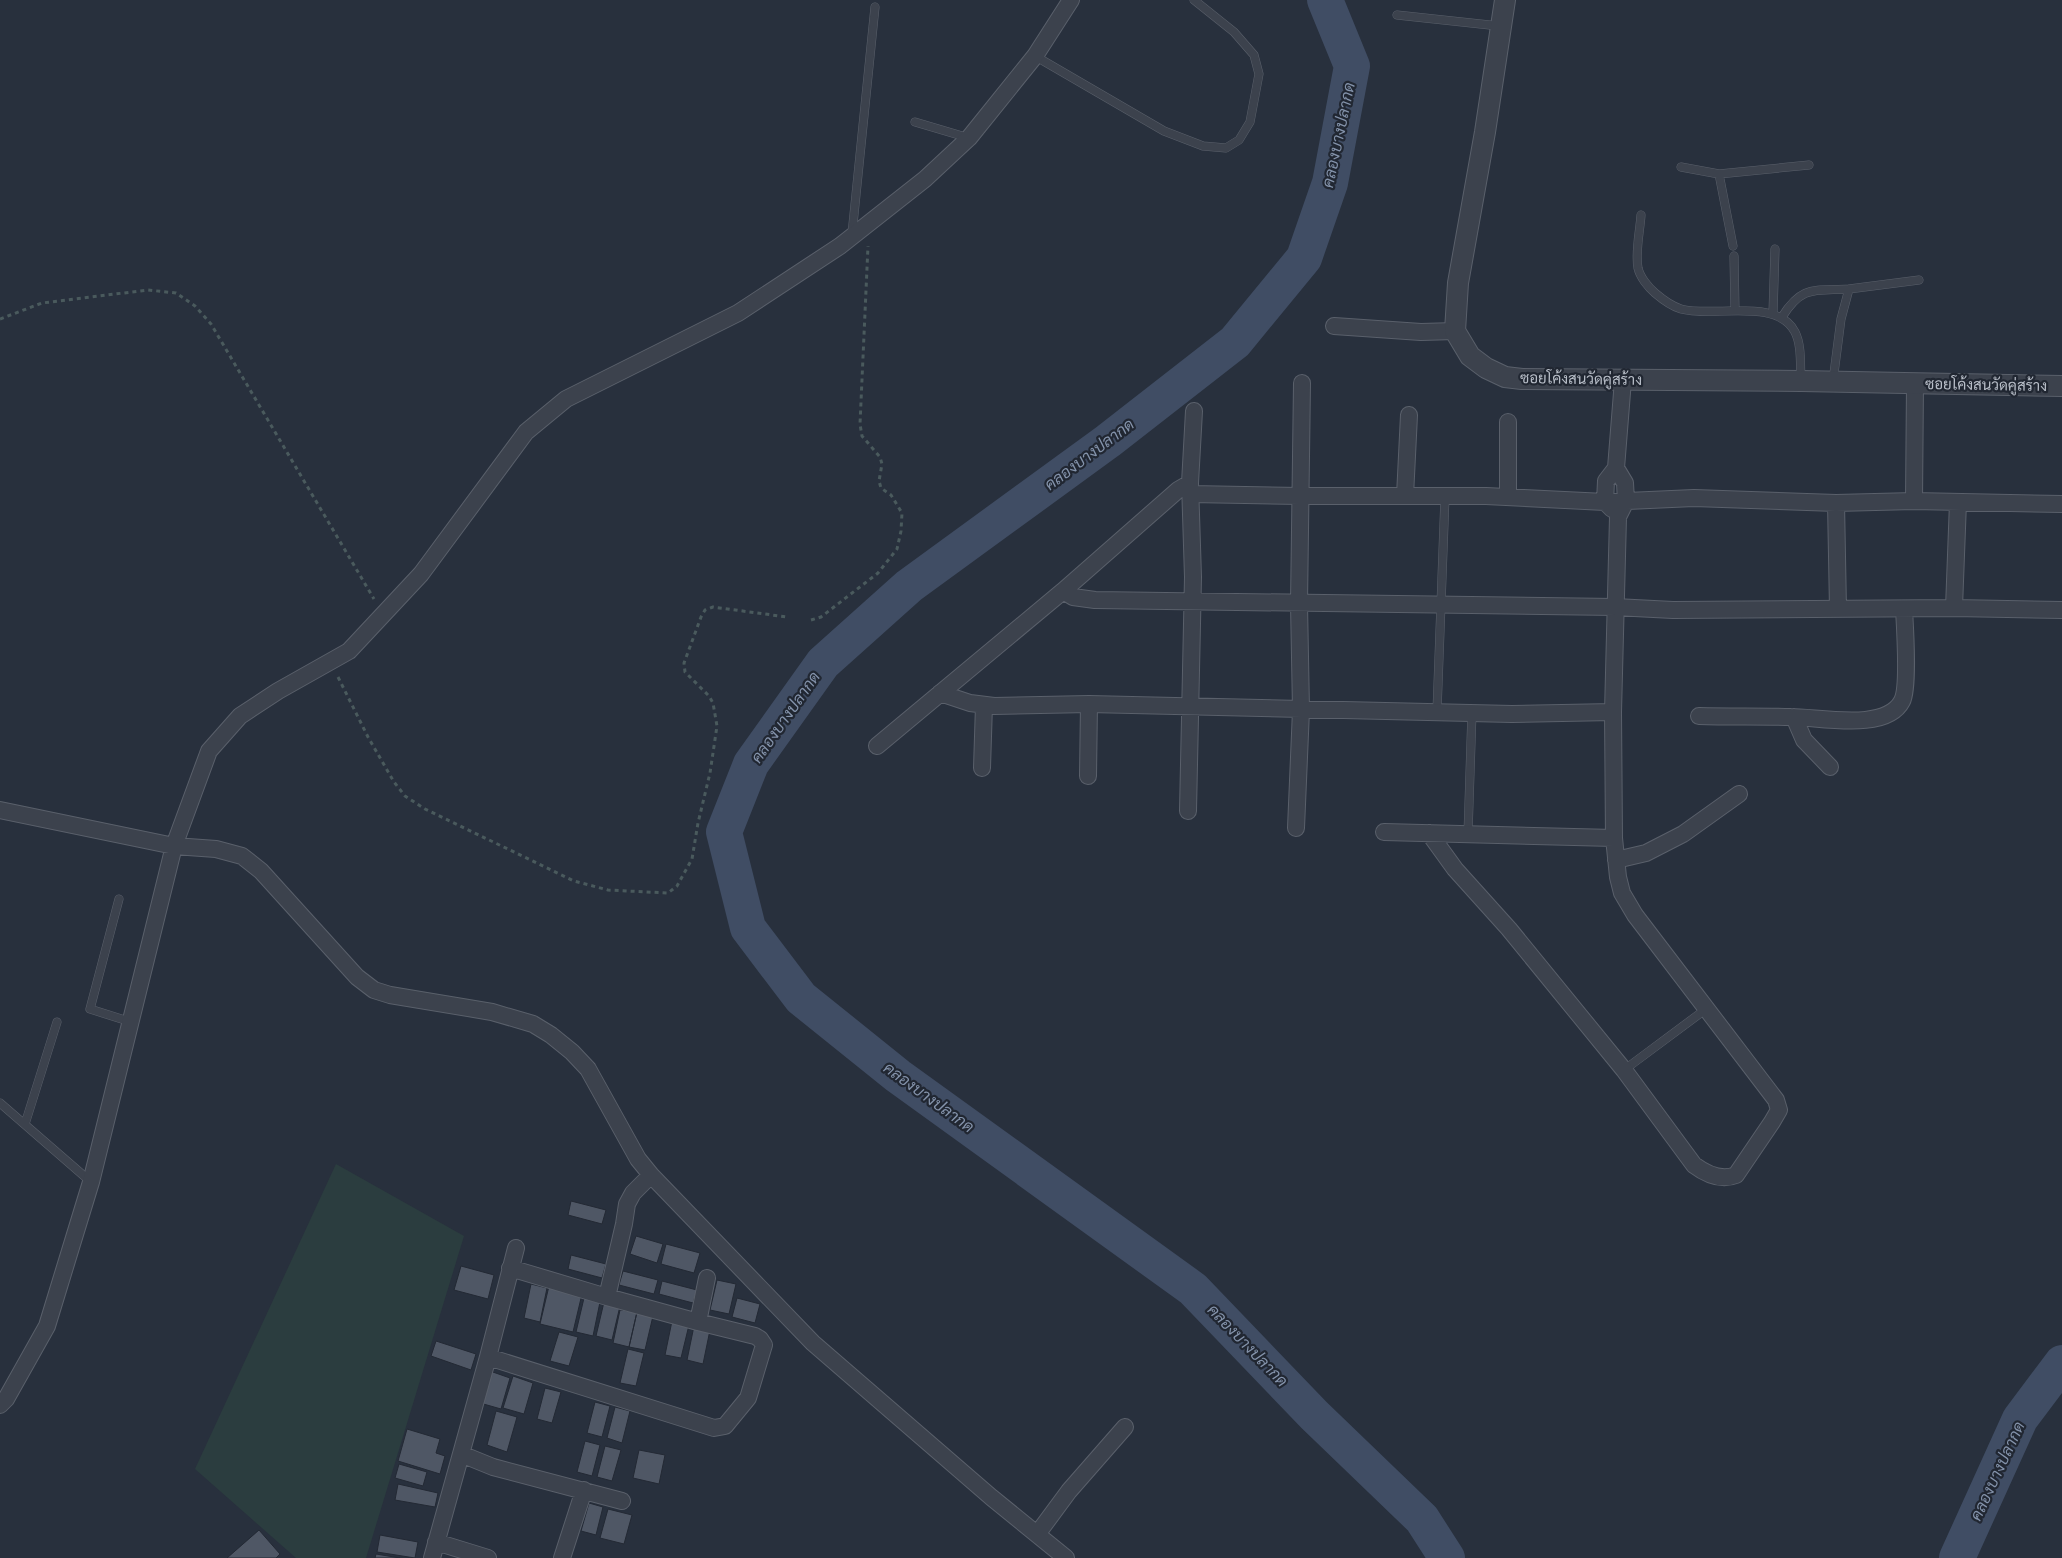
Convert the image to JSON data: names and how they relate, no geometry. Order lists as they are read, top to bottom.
{
  "streets": {
    "street": ["ซอยโค้งสนวัดคู่สร้าง"]
  },
  "water": ["คลองบางปลากด"]
}
